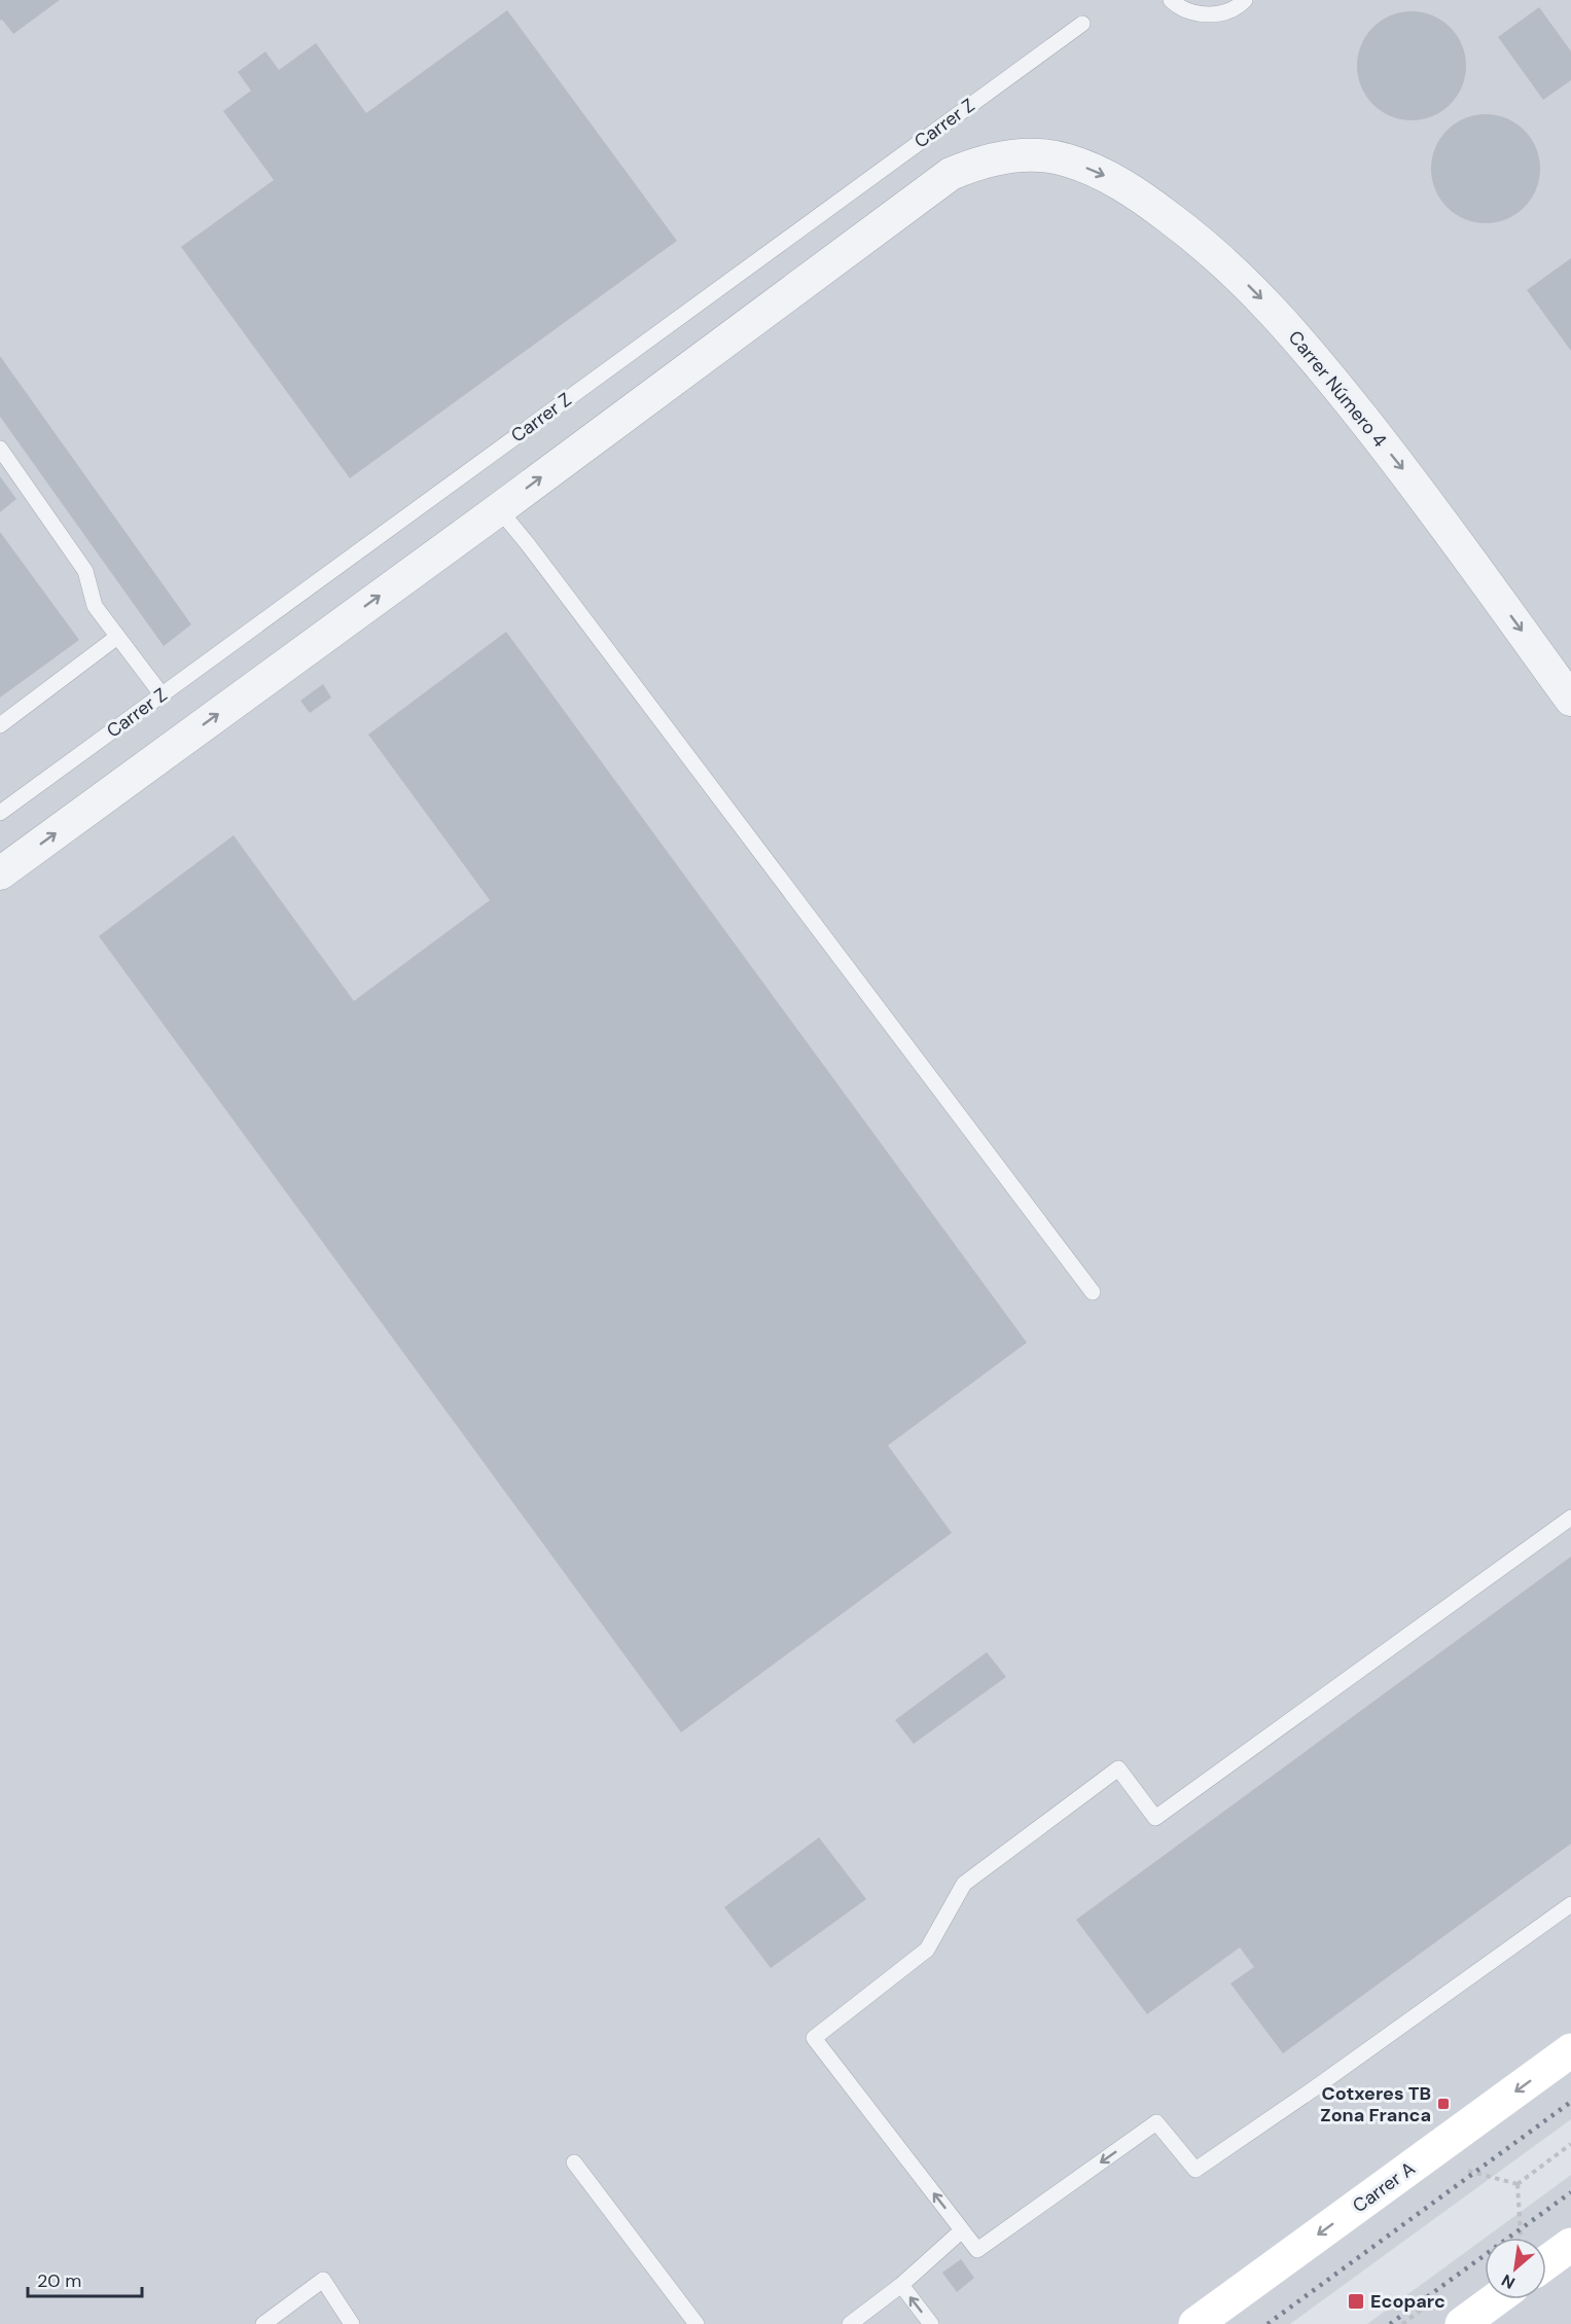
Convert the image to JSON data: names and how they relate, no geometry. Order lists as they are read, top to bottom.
{
  "streets": {
    "main road": ["Carrer A"],
    "street": ["Carrer Número 4"],
    "lane": ["Carrer Z"]
  },
  "one_way": ["Carrer A"],
  "places": {
    "transit": ["Cotxeres TB Zona Franca", "Ecoparc"]
  },
  "scale_bar": "20 m",
  "north": "bottom left"
}
